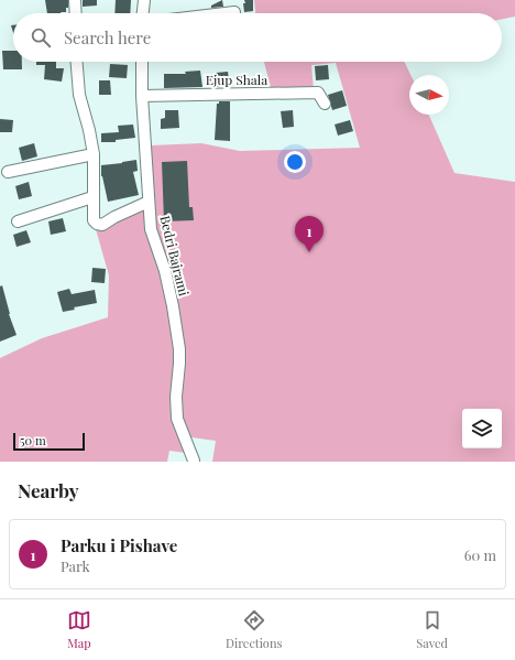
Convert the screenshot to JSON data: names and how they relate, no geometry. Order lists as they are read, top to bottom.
{
  "streets": {
    "street": ["Ejup Shala", "Bedri Bajrami"]
  },
  "crossings": [
    ["Ejup Shala", "Bedri Bajrami"]
  ],
  "scale_bar": "50 m",
  "north": "right",
  "page": {
    "search": "Search here",
    "pins": "1",
    "scale": "50 m",
    "heading": "Nearby",
    "list": [
      {
        "mark": "1",
        "name": "Parku i Pishave",
        "note": "Park",
        "value": "60 m"
      }
    ],
    "nav": ["Map", "Directions", "Saved"]
  }
}
